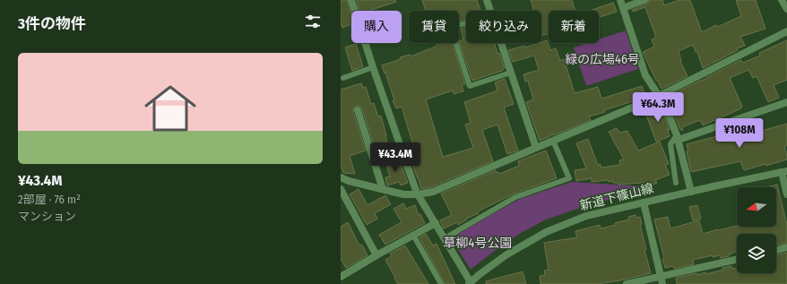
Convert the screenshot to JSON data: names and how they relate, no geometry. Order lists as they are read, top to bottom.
{
  "streets": {
    "street": ["新道下篠山線"]
  },
  "parks": ["緑の広場46号", "草柳4号公園"],
  "north": "left",
  "page": {
    "heading": "3件の物件",
    "chip": [
      "購入",
      "賃貸",
      "絞り込み",
      "新着"
    ],
    "list": [
      {
        "name": "¥43.4M",
        "note": "2部屋 · 76 m² · マンション"
      }
    ],
    "price": ["¥64.3M", "¥108M", "¥43.4M"]
  }
}
